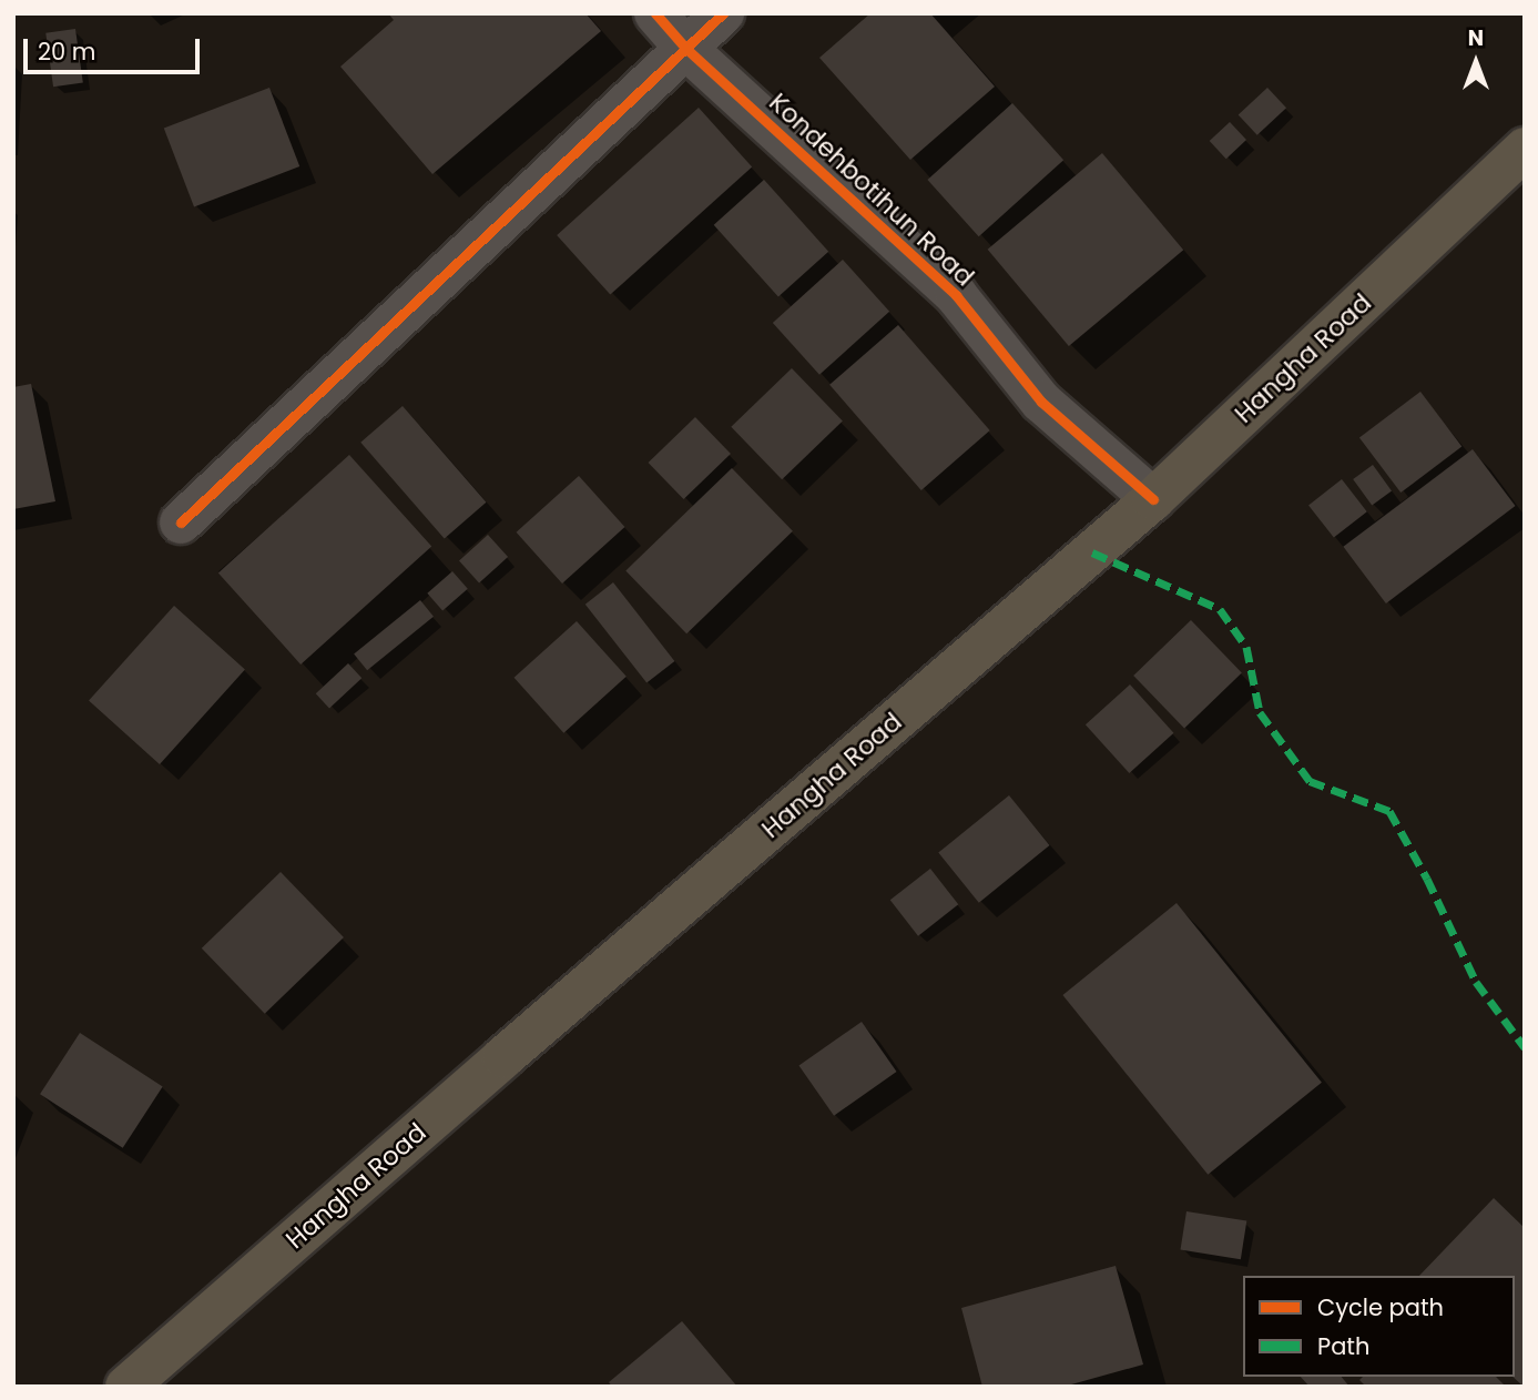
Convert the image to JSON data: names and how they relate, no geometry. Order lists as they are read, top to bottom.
{
  "streets": {
    "highway": ["Hangha Road"],
    "street": ["Kondehbotihun Road"]
  },
  "crossings": [
    ["Kondehbotihun Road", "Hangha Road"]
  ],
  "legend": ["Cycle path", "Path"],
  "scale_bar": "20 m",
  "north": "top"
}
